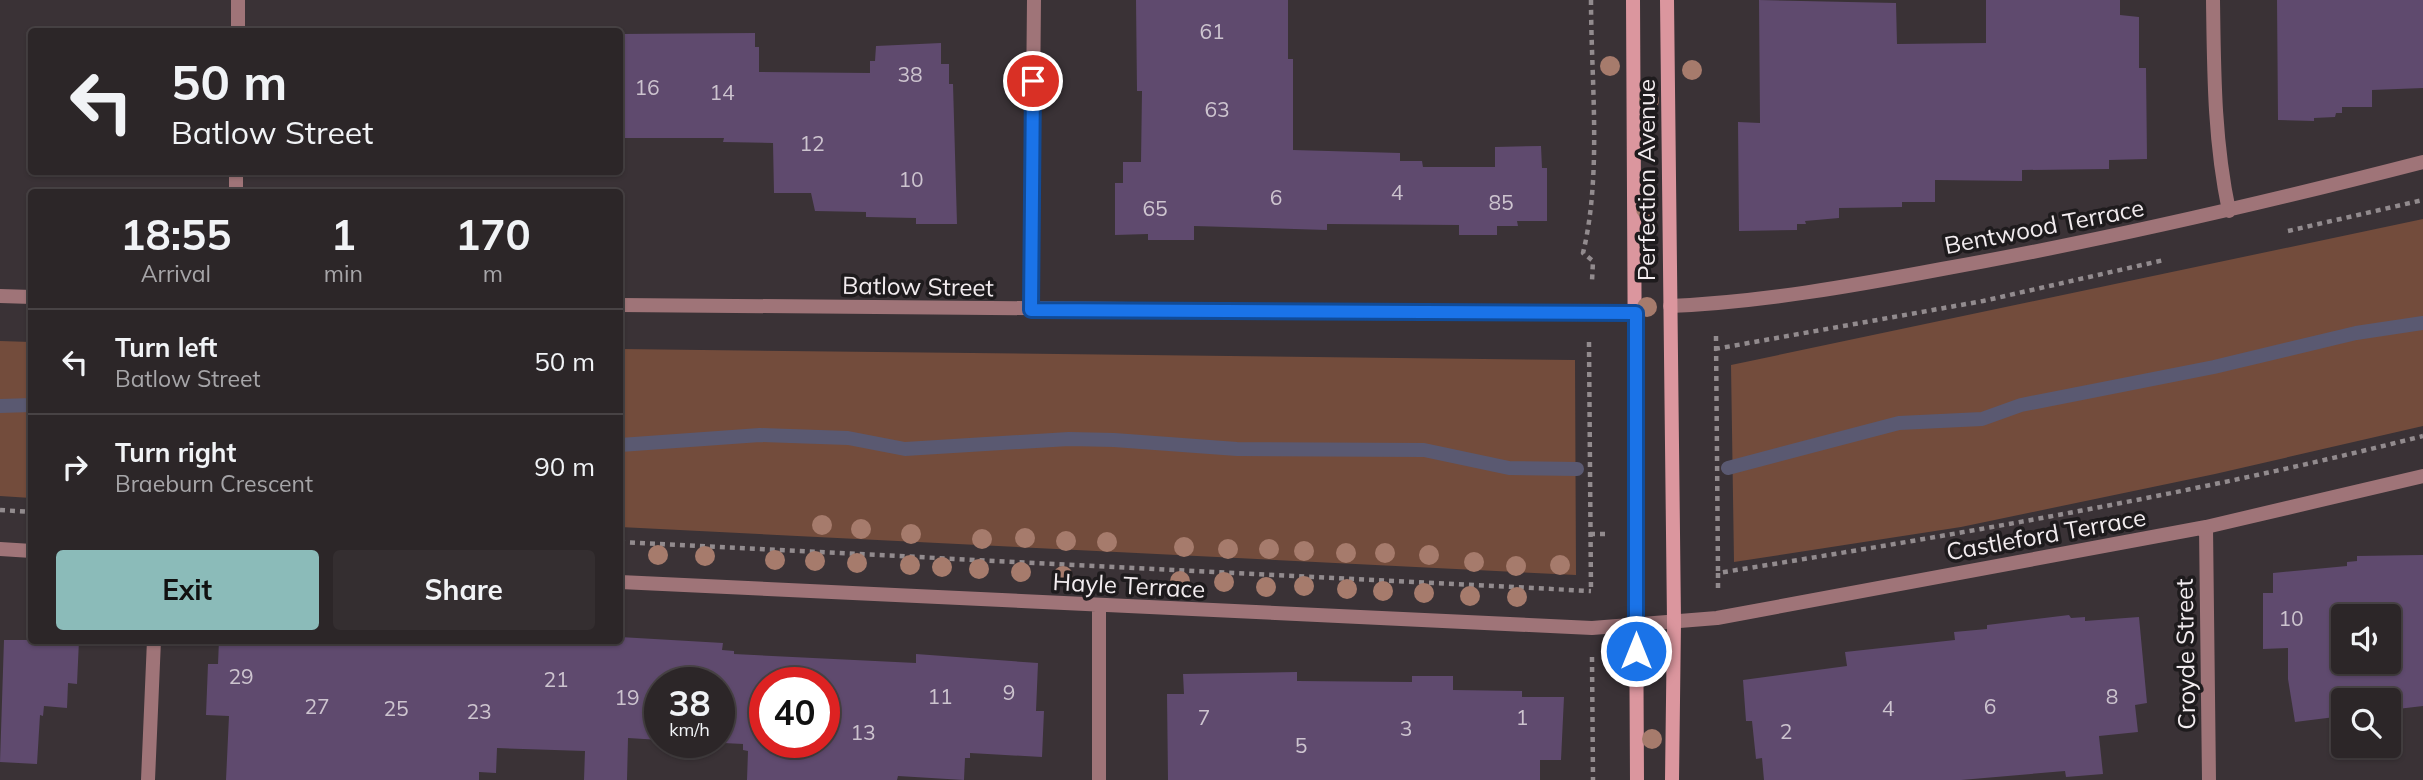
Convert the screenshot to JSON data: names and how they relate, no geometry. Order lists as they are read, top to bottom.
{
  "streets": {
    "street": [
      "Perfection Avenue",
      "Bentwood Terrace",
      "Batlow Street",
      "Castleford Terrace",
      "Hayle Terrace",
      "Croyde Street"
    ]
  },
  "crossings": [
    ["Perfection Avenue", "Bentwood Terrace"],
    ["Perfection Avenue", "Batlow Street"],
    ["Perfection Avenue", "Castleford Terrace"],
    ["Perfection Avenue", "Hayle Terrace"],
    ["Castleford Terrace", "Hayle Terrace"],
    ["Castleford Terrace", "Croyde Street"]
  ],
  "house_numbers": [
    "61",
    "38",
    "16",
    "14",
    "63",
    "12",
    "10",
    "4",
    "6",
    "85",
    "65",
    "10",
    "29",
    "21",
    "9",
    "11",
    "8",
    "19",
    "27",
    "6",
    "25",
    "4",
    "23",
    "7",
    "1",
    "3",
    "2",
    "13",
    "5"
  ],
  "page": {
    "turn": ["50 m", "Batlow Street"],
    "eta": [
      "18:55",
      "Arrival",
      "1",
      "min",
      "170",
      "m"
    ],
    "list": [
      {
        "name": "Turn left",
        "note": "Batlow Street",
        "value": "50 m"
      },
      {
        "name": "Turn right",
        "note": "Braeburn Crescent",
        "value": "90 m"
      }
    ],
    "buttons": ["Exit", "Share"],
    "speed": "38 km/h",
    "limit": "40"
  }
}
